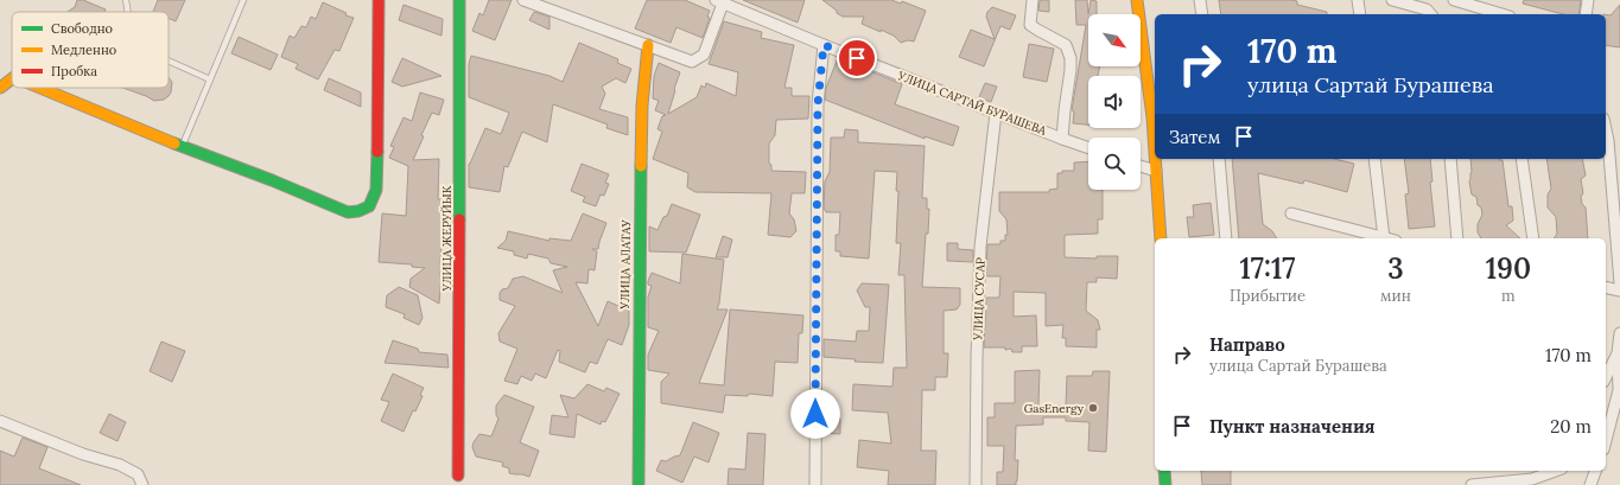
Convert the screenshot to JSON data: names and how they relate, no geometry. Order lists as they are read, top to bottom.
{
  "streets": {
    "street": [
      "УЛИЦА САРТАЙ БУРАШЕВА",
      "УЛИЦА ЖЕРУЙЫК",
      "УЛИЦА АЛАТАУ",
      "УЛИЦА СУСАР"
    ]
  },
  "crossings": [
    ["УЛИЦА САРТАЙ БУРАШЕВА", "УЛИЦА СУСАР"]
  ],
  "places": ["GasEnergy"],
  "legend": ["Свободно", "Медленно", "Пробка"],
  "north": "bottom right",
  "page": {
    "turn": ["170 m", "улица Сартай Бурашева"],
    "then": "Затем",
    "eta": [
      "17:17",
      "Прибытие",
      "3",
      "мин",
      "190",
      "m"
    ],
    "list": [
      {
        "name": "Направо",
        "note": "улица Сартай Бурашева",
        "value": "170 m"
      },
      {
        "name": "Пункт назначения",
        "value": "20 m"
      }
    ]
  }
}
